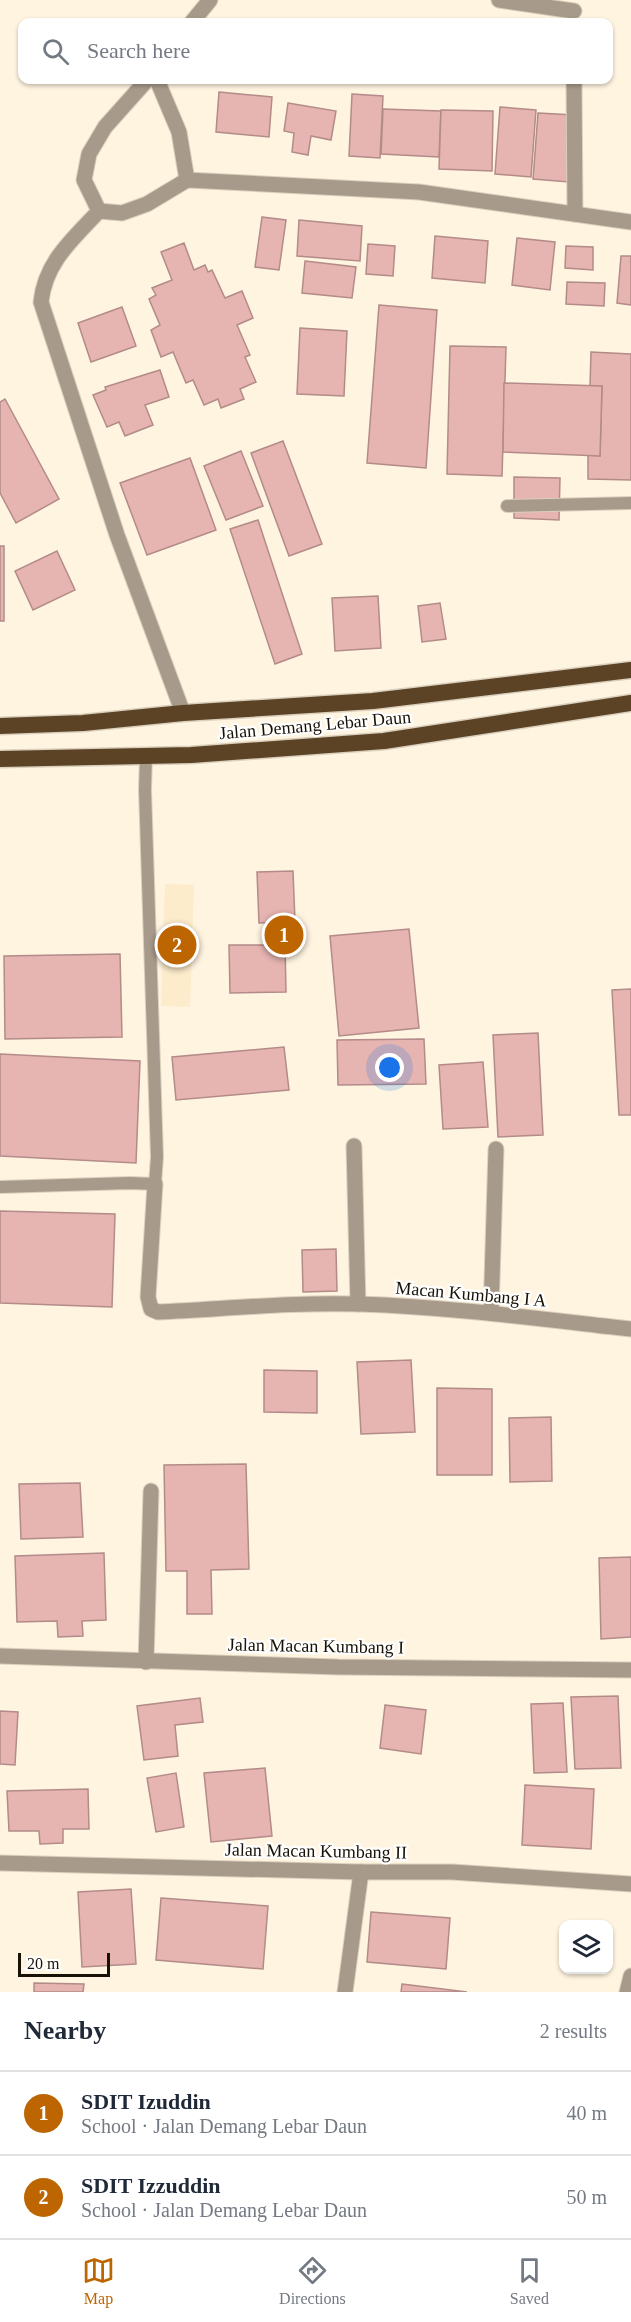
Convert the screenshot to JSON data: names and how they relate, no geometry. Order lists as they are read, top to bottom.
{
  "streets": {
    "highway": ["Jalan Demang Lebar Daun"],
    "street": ["Macan Kumbang I A", "Jalan Macan Kumbang I", "Jalan Macan Kumbang II"]
  },
  "scale_bar": "20 m",
  "page": {
    "search": "Search here",
    "pins": ["1", "2"],
    "scale": "20 m",
    "heading": ["Nearby", "2 results"],
    "list": [
      {
        "mark": "1",
        "name": "SDIT Izuddin",
        "note": "School · Jalan Demang Lebar Daun",
        "value": "40 m"
      },
      {
        "mark": "2",
        "name": "SDIT Izzuddin",
        "note": "School · Jalan Demang Lebar Daun",
        "value": "50 m"
      }
    ],
    "nav": ["Map", "Directions", "Saved"]
  }
}
